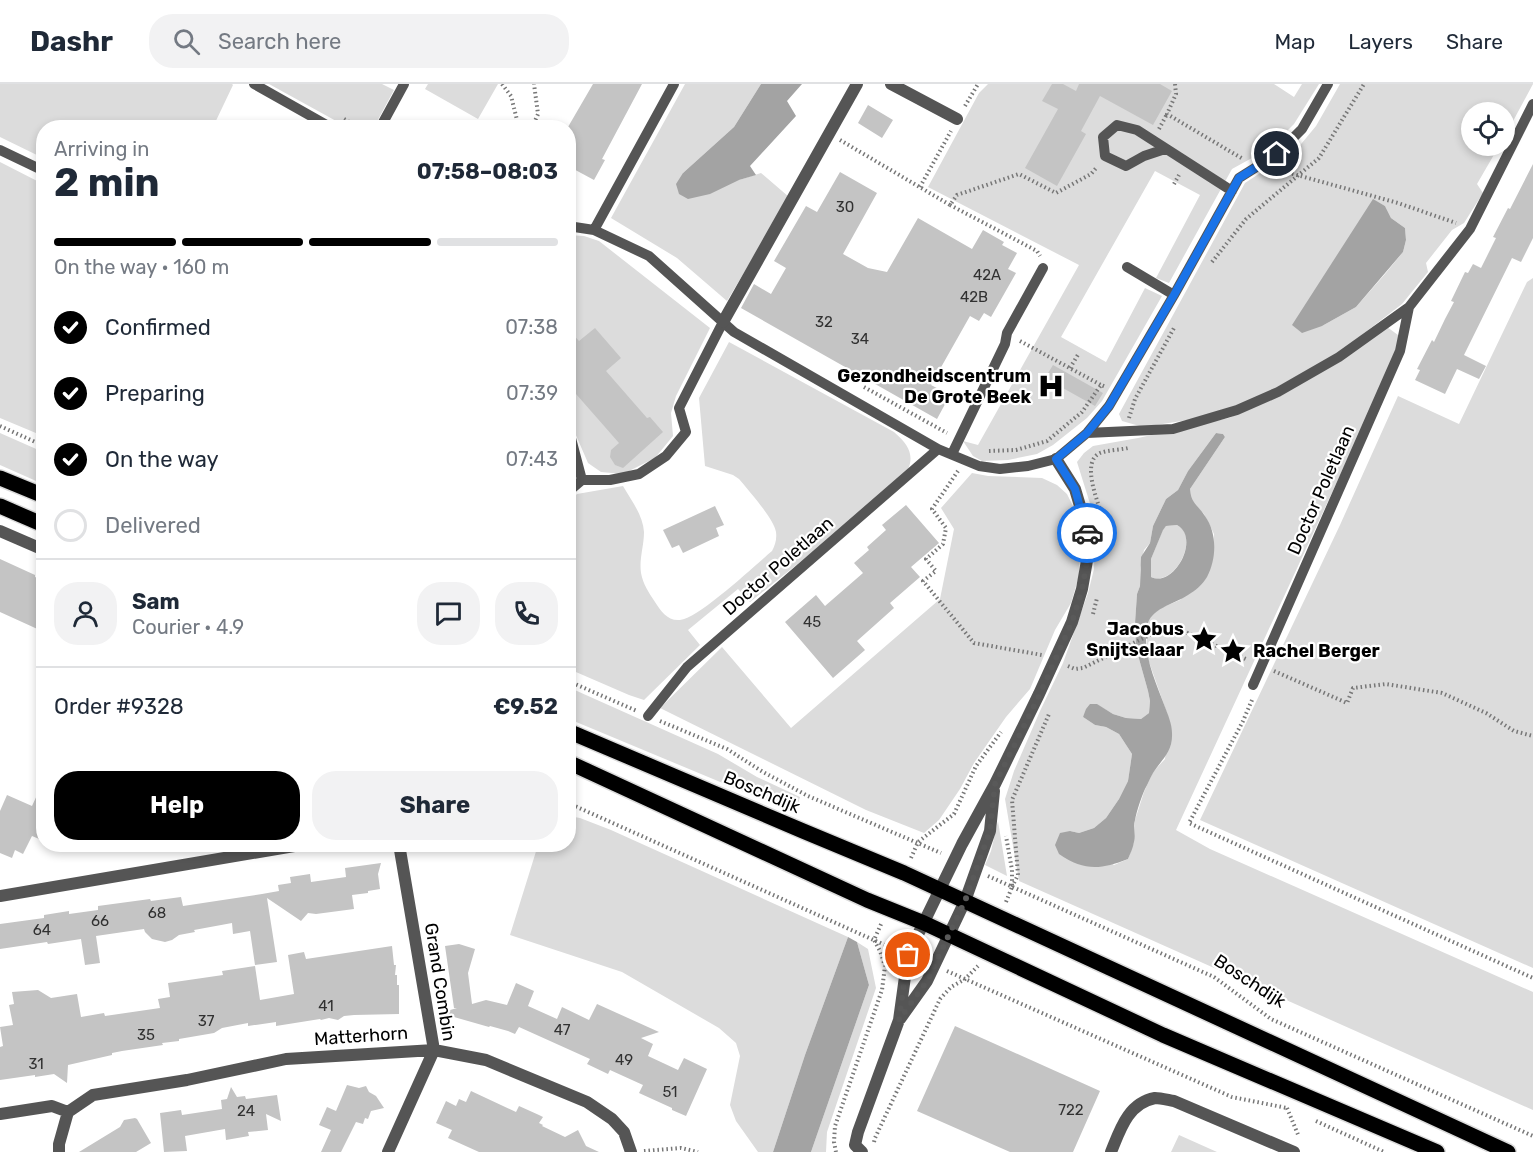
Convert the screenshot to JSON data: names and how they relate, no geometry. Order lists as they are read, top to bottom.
{
  "streets": {
    "main road": ["Boschdijk"],
    "street": ["Grand Combin", "Matterhorn"],
    "lane": ["Doctor Poletlaan"]
  },
  "crossings": [
    ["Doctor Poletlaan", "Boschdijk"],
    ["Grand Combin", "Matterhorn"]
  ],
  "places": {
    "hospital": ["Gezondheidscentrum De Grote Beek"],
    "place": ["Jacobus Snijtselaar", "Rachel Berger"]
  },
  "house_numbers": [
    "30",
    "42A",
    "42B",
    "32",
    "34",
    "45",
    "68",
    "66",
    "64",
    "41",
    "37",
    "47",
    "35",
    "49",
    "31",
    "51",
    "722",
    "24"
  ],
  "page": {
    "header": "Dashr",
    "search": "Search here",
    "nav": ["Map", "Layers", "Share"],
    "heading": ["2 min", "Arriving in", "07:58–08:03"],
    "panel": [
      "Sam",
      "Courier · 4.9",
      "Order #9328",
      "€9.52"
    ],
    "bar": "On the way · 160 m",
    "list": [
      ["Confirmed", "07:38"],
      ["Preparing", "07:39"],
      ["On the way", "07:43"],
      "Delivered"
    ],
    "buttons": ["Help", "Share"]
  }
}
